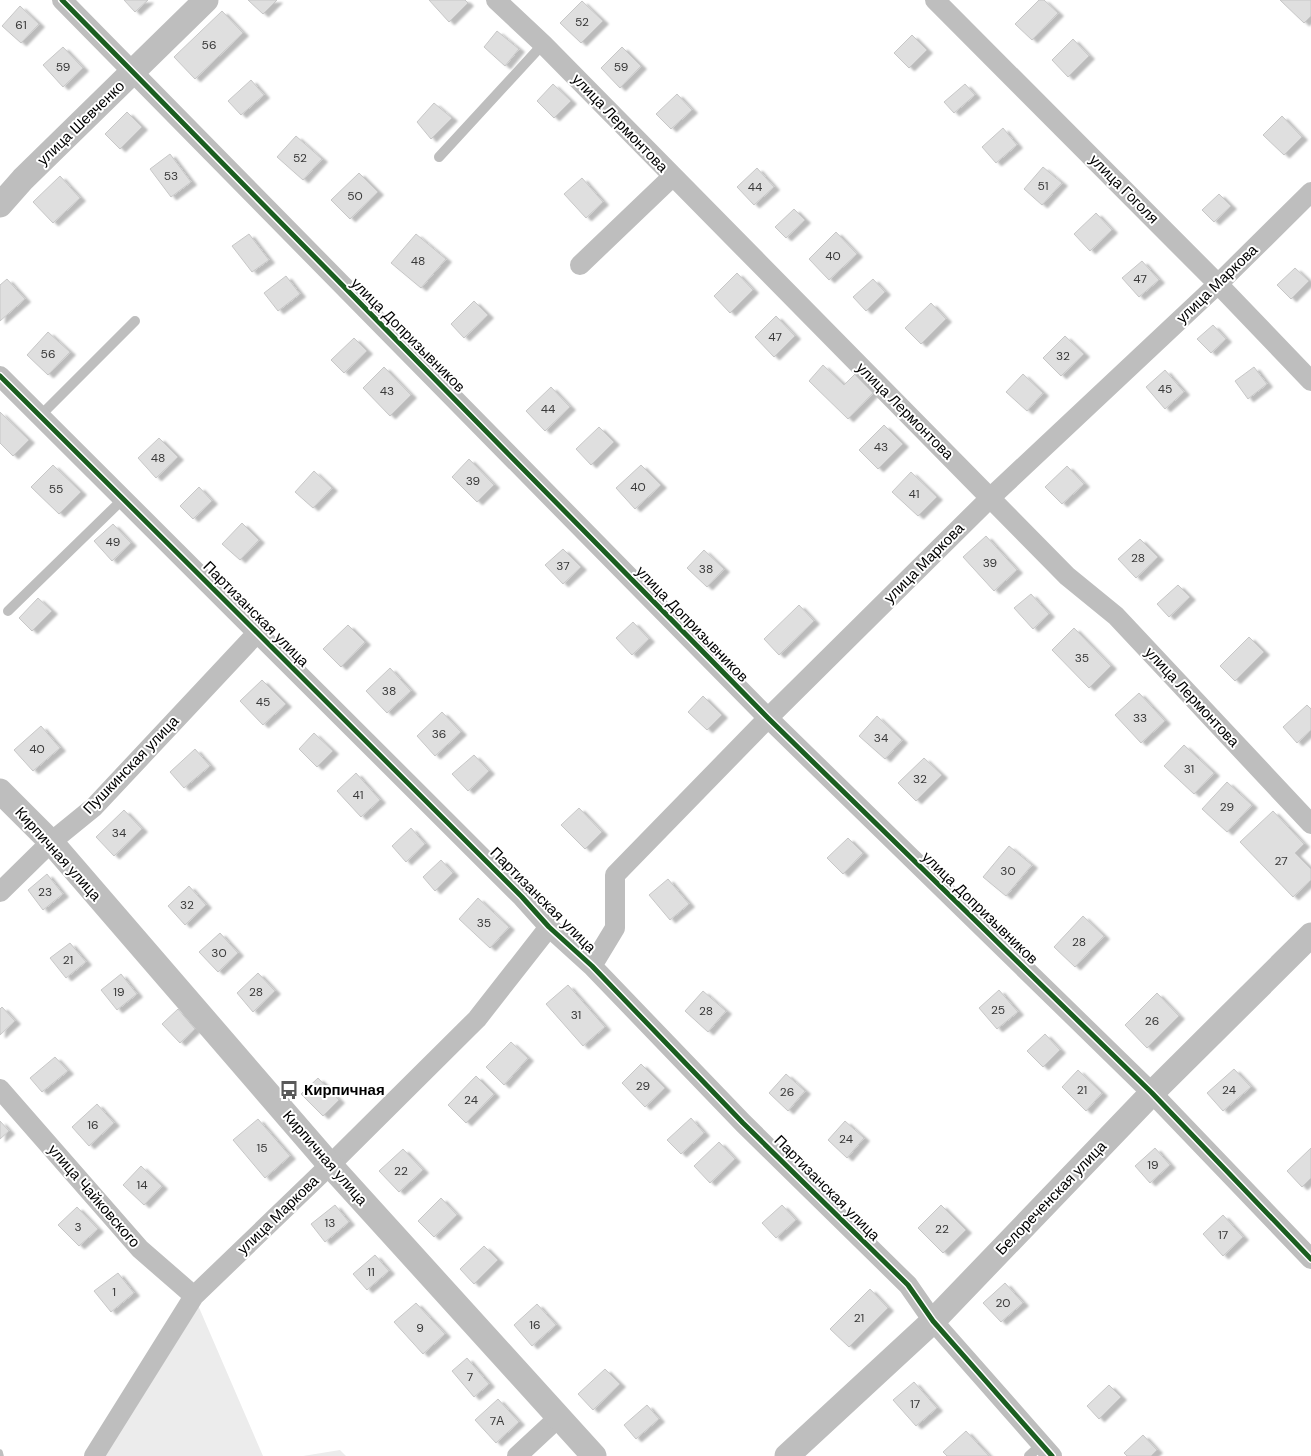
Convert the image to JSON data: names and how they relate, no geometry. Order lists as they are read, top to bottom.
{
  "streets": {
    "street": [
      "улица Шевченко",
      "улица Лермонтова",
      "улица Гоголя",
      "улица Маркова",
      "улица Допризывников",
      "Партизанская улица",
      "Пушкинская улица",
      "Кирпичная улица",
      "улица Чайковского",
      "Белореченская улица"
    ]
  },
  "crossings": [
    ["улица Шевченко", "улица Допризывников"],
    ["улица Лермонтова", "улица Маркова"],
    ["улица Гоголя", "улица Маркова"],
    ["улица Маркова", "улица Допризывников"],
    ["улица Маркова", "Партизанская улица"],
    ["улица Маркова", "Кирпичная улица"],
    ["улица Маркова", "улица Чайковского"],
    ["улица Допризывников", "Белореченская улица"],
    ["Партизанская улица", "Пушкинская улица"],
    ["Партизанская улица", "Белореченская улица"],
    ["Пушкинская улица", "Кирпичная улица"]
  ],
  "places": {
    "bus stop": ["Кирпичная"]
  },
  "house_numbers": [
    "52",
    "61",
    "56",
    "59",
    "59",
    "52",
    "53",
    "51",
    "44",
    "50",
    "40",
    "48",
    "47",
    "47",
    "56",
    "32",
    "45",
    "43",
    "44",
    "43",
    "48",
    "39",
    "40",
    "55",
    "41",
    "49",
    "28",
    "39",
    "37",
    "38",
    "35",
    "38",
    "45",
    "33",
    "36",
    "34",
    "40",
    "31",
    "32",
    "41",
    "29",
    "34",
    "27",
    "30",
    "23",
    "32",
    "35",
    "28",
    "30",
    "21",
    "19",
    "28",
    "25",
    "28",
    "31",
    "26",
    "29",
    "21",
    "24",
    "26",
    "24",
    "16",
    "24",
    "15",
    "19",
    "22",
    "14",
    "13",
    "3",
    "22",
    "17",
    "11",
    "1",
    "20",
    "21",
    "16",
    "9",
    "7",
    "17",
    "7А"
  ]
}
